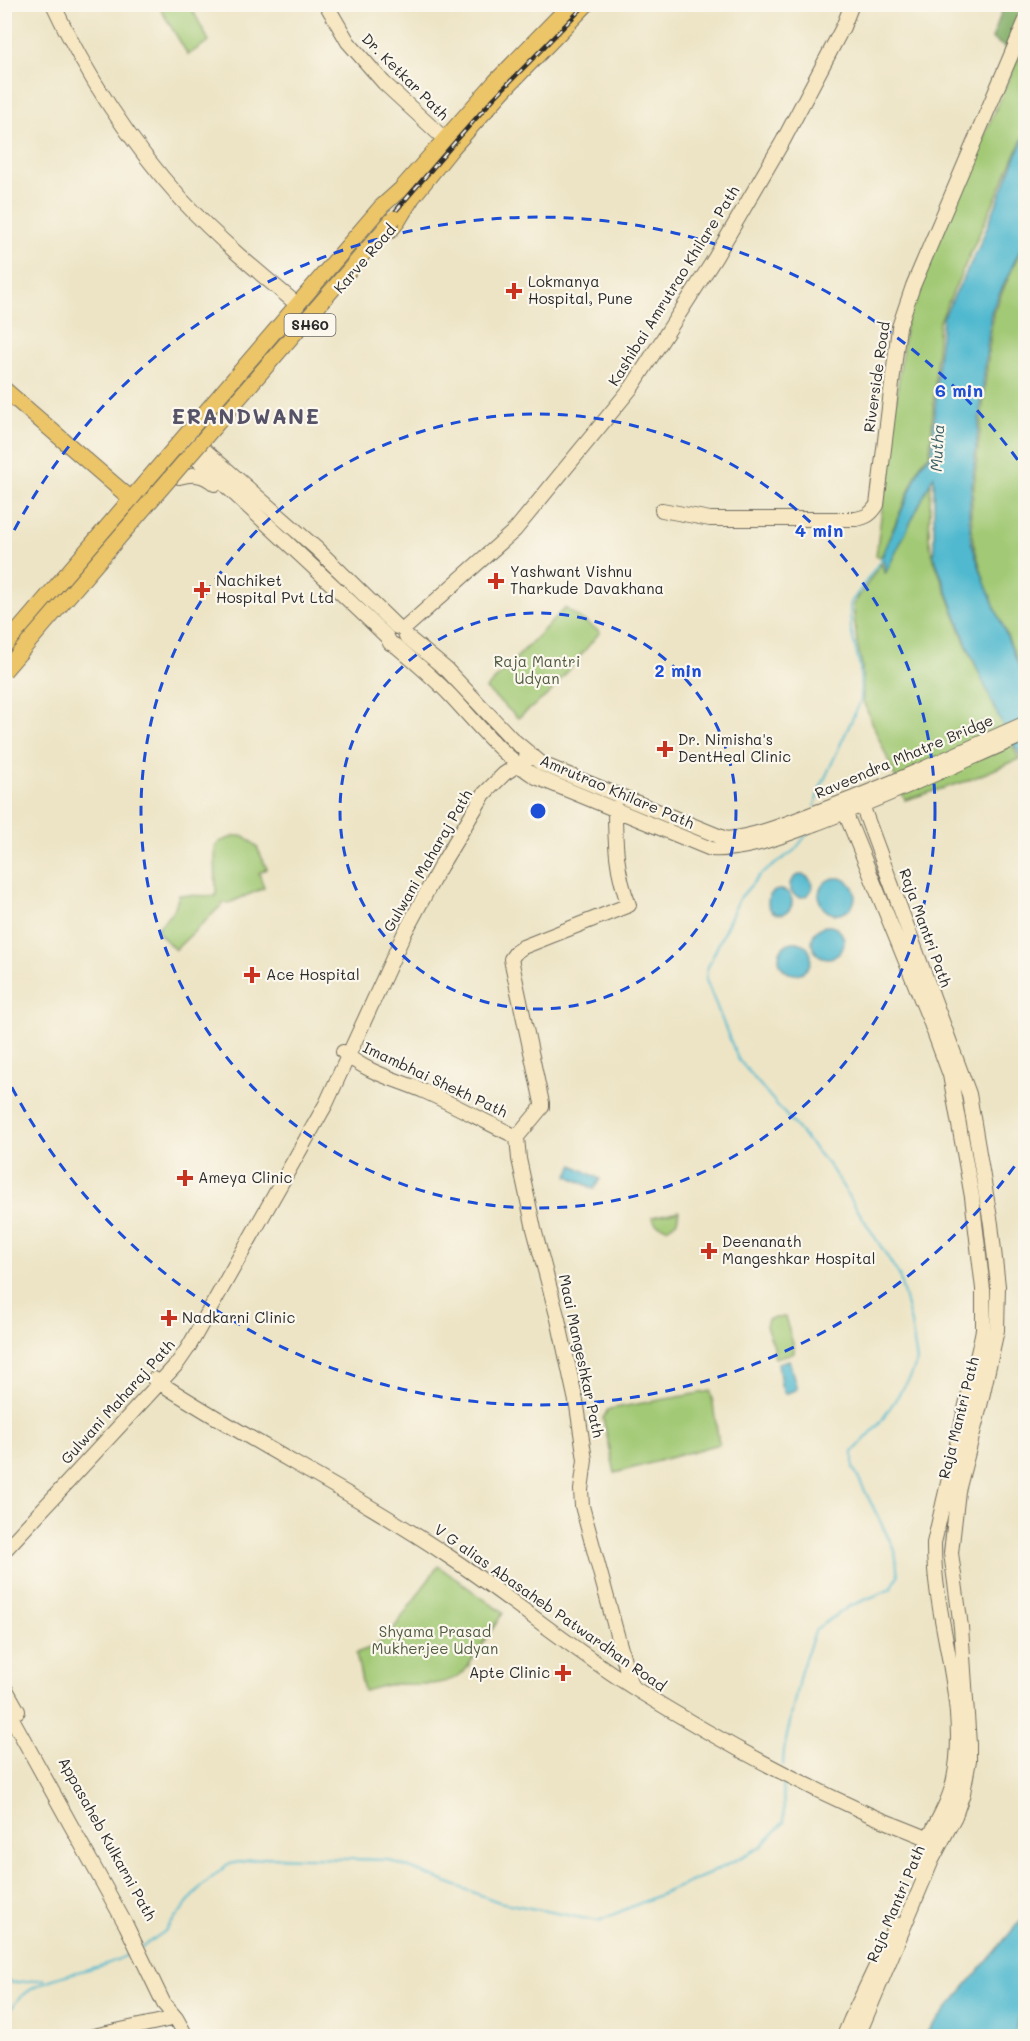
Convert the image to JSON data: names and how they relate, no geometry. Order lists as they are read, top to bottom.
{
  "streets": {
    "main road": ["Karve Road", "SH60"],
    "street": [
      "Dr. Ketkar Path",
      "Kashibai Amrutrao Khilare Path",
      "Riverside Road",
      "Raveendra Mhatre Bridge",
      "Amrutrao Khilare Path",
      "Gulwani Maharaj Path",
      "Raja Mantri Path",
      "Imambhai Shekh Path",
      "Maai Mangeshkar Path",
      "V G alias Abasaheb Patwardhan Road",
      "Appasaheb Kulkarni Path"
    ]
  },
  "crossings": [
    ["Dr. Ketkar Path", "Karve Road"],
    ["Karve Road", "Amrutrao Khilare Path"],
    ["Kashibai Amrutrao Khilare Path", "Amrutrao Khilare Path"],
    ["Raveendra Mhatre Bridge", "Amrutrao Khilare Path"],
    ["Raveendra Mhatre Bridge", "Raja Mantri Path"],
    ["Amrutrao Khilare Path", "Gulwani Maharaj Path"],
    ["Gulwani Maharaj Path", "Imambhai Shekh Path"],
    ["Gulwani Maharaj Path", "V G alias Abasaheb Patwardhan Road"],
    ["Raja Mantri Path", "V G alias Abasaheb Patwardhan Road"],
    ["Imambhai Shekh Path", "Maai Mangeshkar Path"],
    ["Maai Mangeshkar Path", "V G alias Abasaheb Patwardhan Road"]
  ],
  "districts": ["ERANDWANE"],
  "water": ["Mutha"],
  "parks": ["Raja Mantri Udyan", "Shyama Prasad Mukherjee Udyan"],
  "places": {
    "health": [
      "Lokmanya Hospital, Pune",
      "Yashwant Vishnu Tharkude Davakhana",
      "Nachiket Hospital Pvt Ltd",
      "Dr. Nimisha's DentHeal Clinic",
      "Ace Hospital",
      "Ameya Clinic",
      "Deenanath Mangeshkar Hospital",
      "Nadkarni Clinic",
      "Apte Clinic"
    ]
  },
  "rings": ["6 min", "4 min", "2 min"]
}
